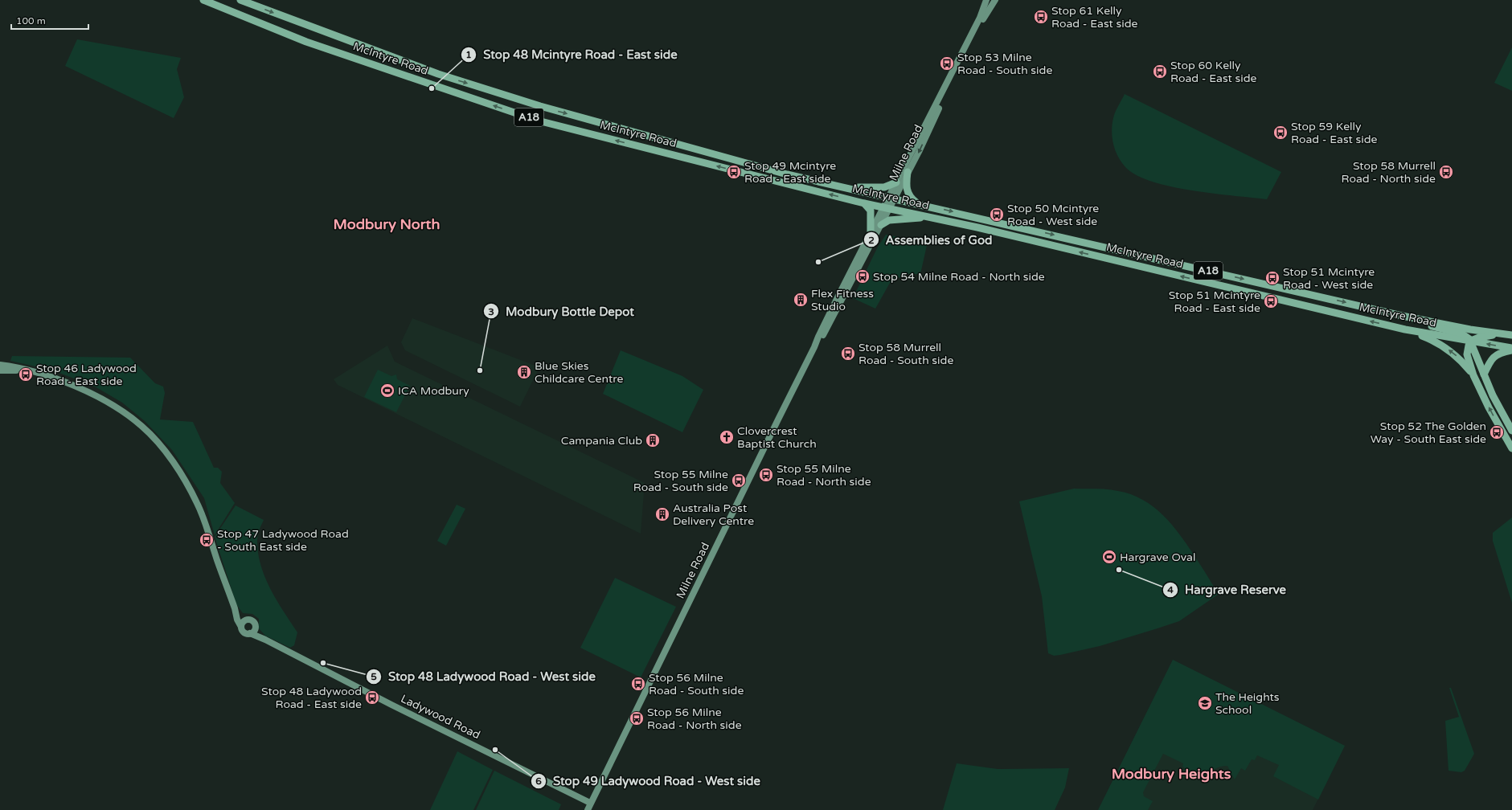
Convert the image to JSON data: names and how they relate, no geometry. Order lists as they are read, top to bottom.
{
  "streets": {
    "main road": [
      "McIntyre Road",
      "A18",
      "Milne Road",
      "Ladywood Road"
    ]
  },
  "crossings": [
    ["McIntyre Road", "Milne Road"],
    ["Milne Road", "Ladywood Road"]
  ],
  "districts": ["Modbury North", "Modbury Heights"],
  "places": {
    "bus stop": [
      "Stop 61 Kelly Road - East side",
      "Stop 53 Milne Road - South side",
      "Stop 60 Kelly Road - East side",
      "Stop 59 Kelly Road - East side",
      "Stop 49 Mcintyre Road - East side",
      "Stop 58 Murrell Road - North side",
      "Stop 50 Mcintyre Road - West side",
      "Stop 54 Milne Road - North side",
      "Stop 51 Mcintyre Road - West side",
      "Stop 51 Mcintyre Road - East side",
      "Stop 58 Murrell Road - South side",
      "Stop 46 Ladywood Road - East side",
      "Stop 52 The Golden Way - South East side",
      "Stop 55 Milne Road - North side",
      "Stop 55 Milne Road - South side",
      "Stop 47 Ladywood Road - South East side",
      "Stop 56 Milne Road - South side",
      "Stop 48 Ladywood Road - East side",
      "Stop 56 Milne Road - North side"
    ],
    "other": [
      "Stop 48 Mcintyre Road - East side",
      "Assemblies of God",
      "Modbury Bottle Depot",
      "Hargrave Reserve",
      "Stop 48 Ladywood Road - West side",
      "Stop 49 Ladywood Road - West side"
    ],
    "building": [
      "Flex Fitness Studio",
      "Blue Skies Childcare Centre",
      "Campania Club",
      "Australia Post Delivery Centre"
    ],
    "sports": ["ICA Modbury", "Hargrave Oval"],
    "church": ["Clovercrest Baptist Church"],
    "school or university": ["The Heights School"]
  },
  "scale_bar": "100 m"
}
